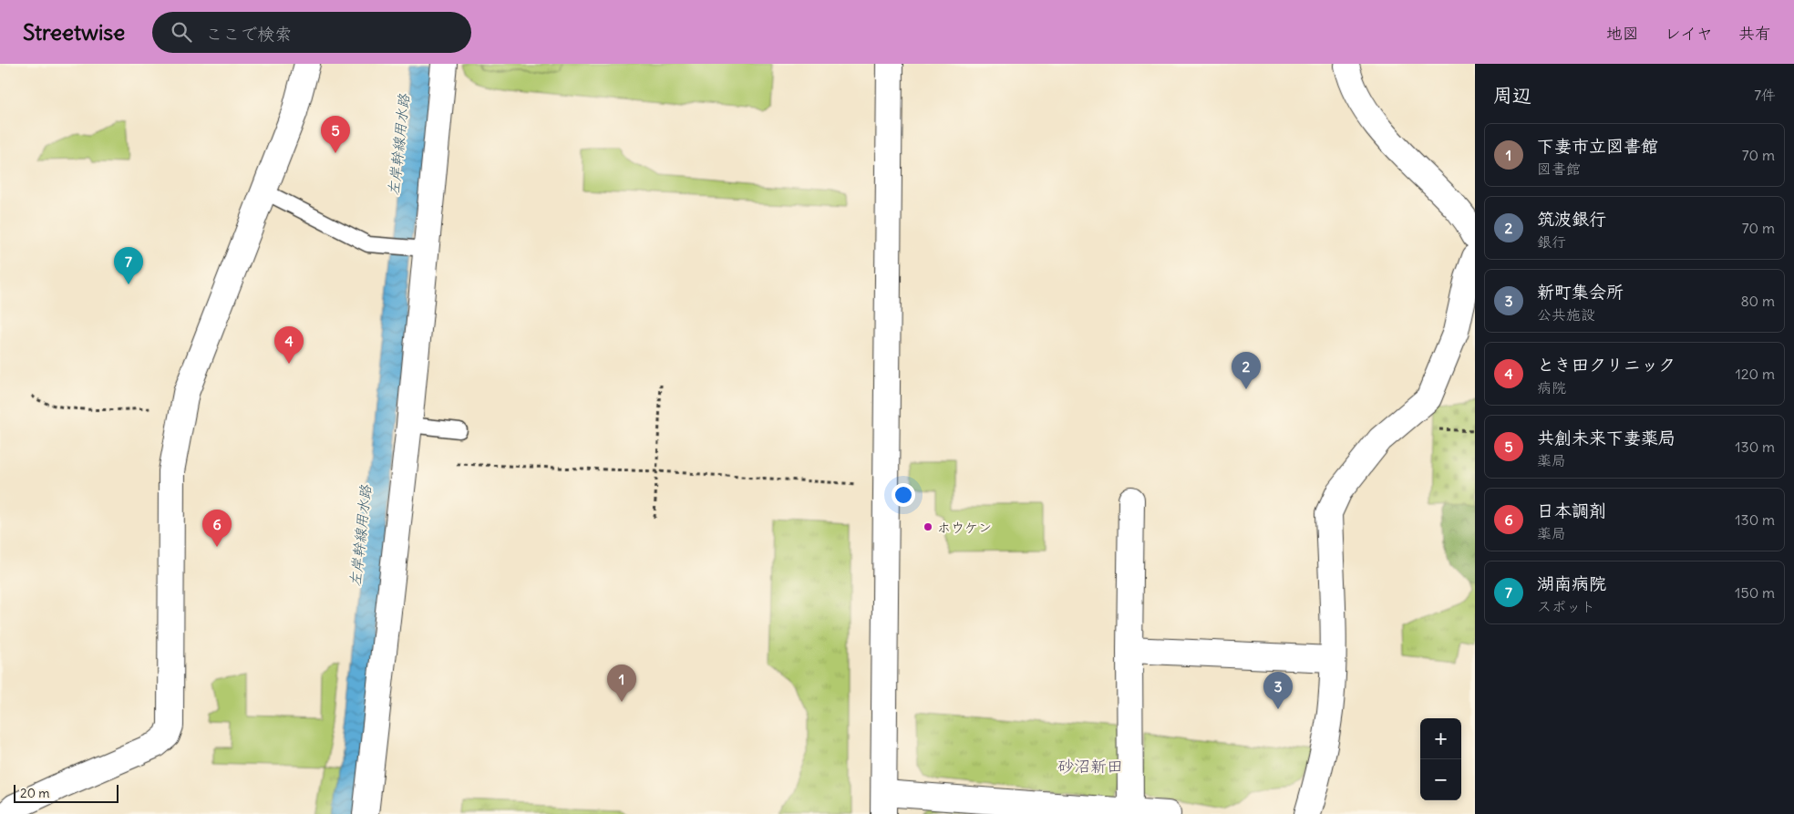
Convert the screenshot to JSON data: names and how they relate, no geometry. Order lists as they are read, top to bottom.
{
  "districts": ["砂沼新田"],
  "water": ["左岸幹線用水路"],
  "places": ["ホウケン"],
  "scale_bar": "20 m",
  "page": {
    "header": "Streetwise",
    "search": "ここで検索",
    "nav": ["地図", "レイヤ", "共有"],
    "heading": ["周辺", "7件"],
    "pins": [
      "5",
      "7",
      "4",
      "2",
      "6",
      "1",
      "3"
    ],
    "list": [
      {
        "mark": "1",
        "name": "下妻市立図書館",
        "note": "図書館",
        "value": "70 m"
      },
      {
        "mark": "2",
        "name": "筑波銀行",
        "note": "銀行",
        "value": "70 m"
      },
      {
        "mark": "3",
        "name": "新町集会所",
        "note": "公共施設",
        "value": "80 m"
      },
      {
        "mark": "4",
        "name": "とき田クリニック",
        "note": "病院",
        "value": "120 m"
      },
      {
        "mark": "5",
        "name": "共創未来下妻薬局",
        "note": "薬局",
        "value": "130 m"
      },
      {
        "mark": "6",
        "name": "日本調剤",
        "note": "薬局",
        "value": "130 m"
      },
      {
        "mark": "7",
        "name": "湖南病院",
        "note": "スポット",
        "value": "150 m"
      }
    ],
    "map_buttons": ["+", "−"],
    "scale": "20 m"
  }
}
